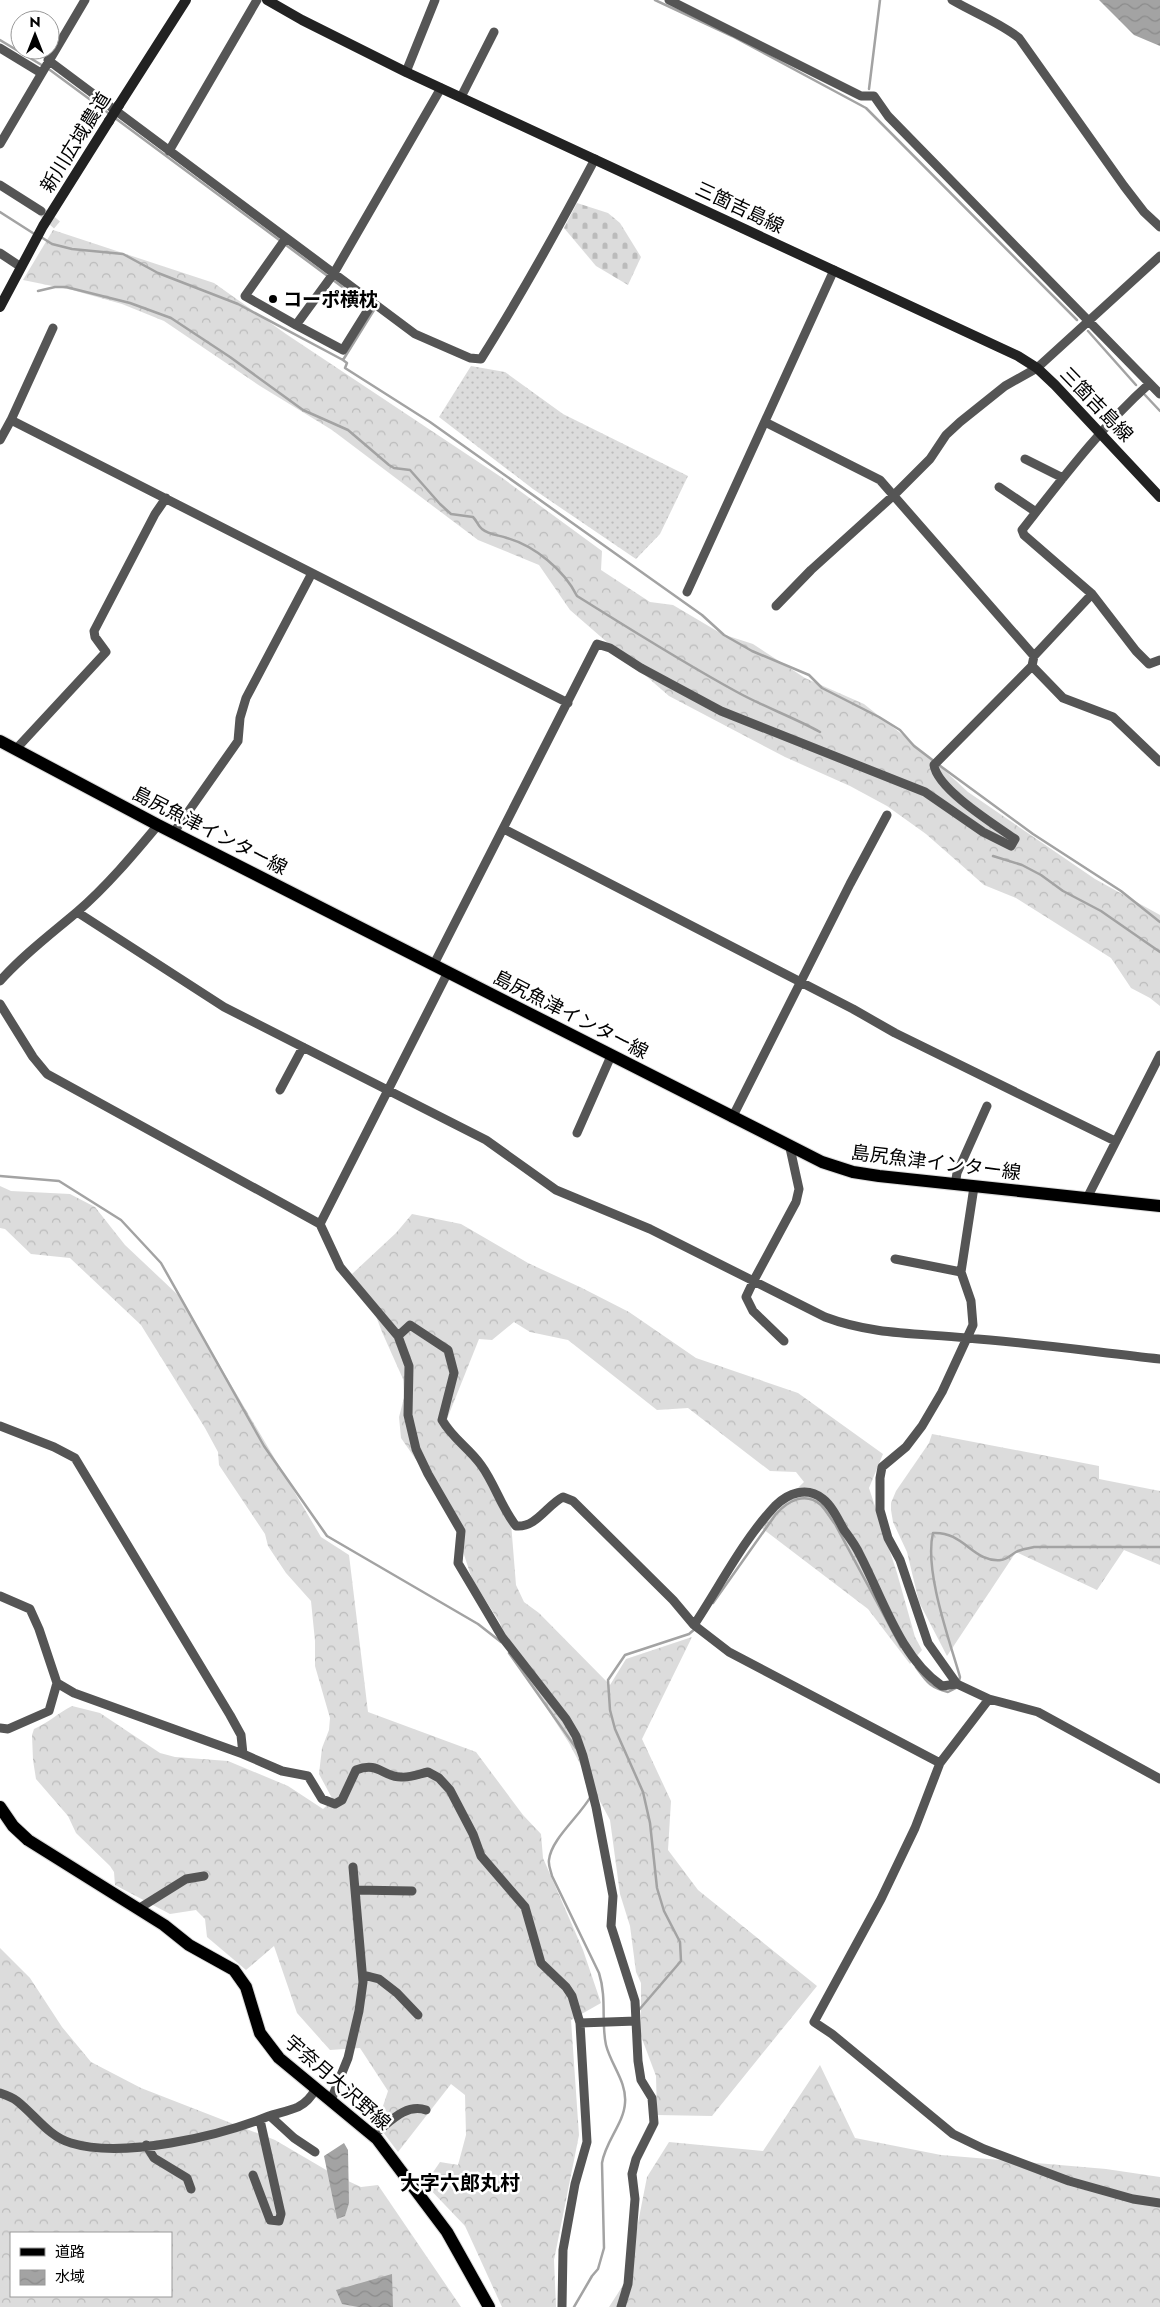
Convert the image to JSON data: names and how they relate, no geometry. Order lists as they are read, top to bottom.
{
  "streets": {
    "main road": [
      "新川広域農道",
      "三箇吉島線",
      "島尻魚津インター線",
      "宇奈月大沢野線"
    ]
  },
  "districts": ["大字六郎丸村"],
  "places": ["コーポ横枕"],
  "legend": ["道路", "水域"],
  "north": "top"
}
